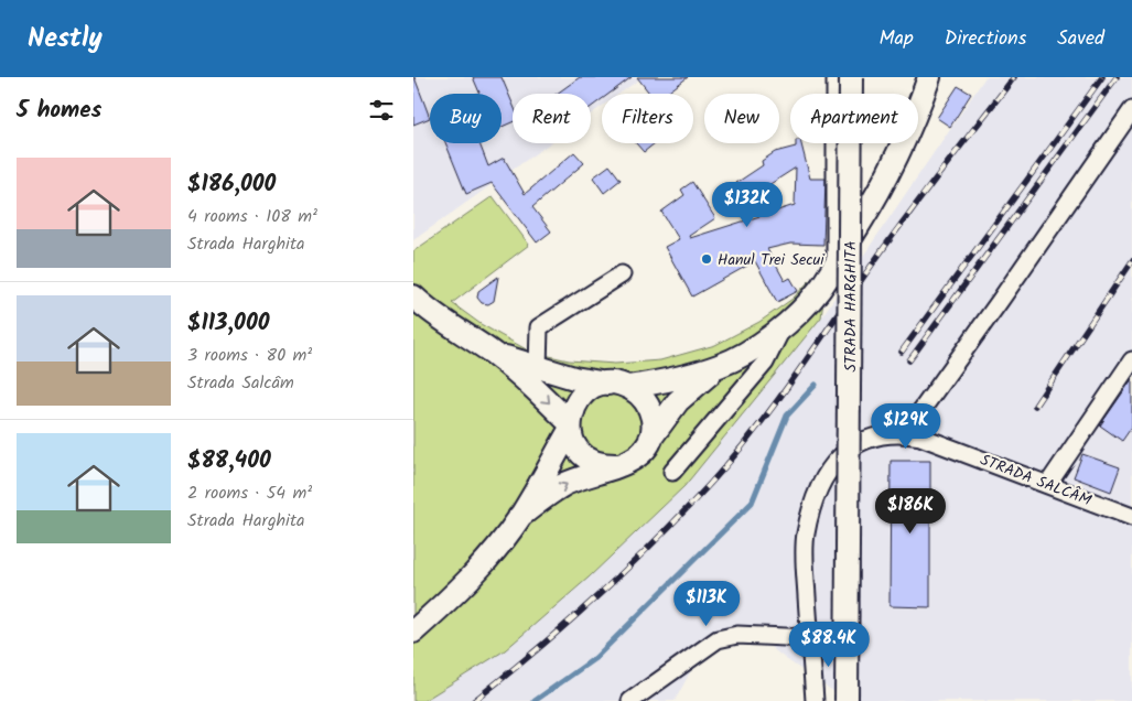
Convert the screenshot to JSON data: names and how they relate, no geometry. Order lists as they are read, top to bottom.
{
  "streets": {
    "main road": ["STRADA HARGHITA"],
    "street": ["STRADA SALCÂM"]
  },
  "places": ["Hanul Trei Secui"],
  "page": {
    "header": "Nestly",
    "nav": ["Map", "Directions", "Saved"],
    "heading": "5 homes",
    "chip": [
      "Buy",
      "Rent",
      "Filters",
      "New",
      "Apartment"
    ],
    "list": [
      {
        "name": "$186,000",
        "note": "4 rooms · 108 m² · Strada Harghita"
      },
      {
        "name": "$113,000",
        "note": "3 rooms · 80 m² · Strada Salcâm"
      },
      {
        "name": "$88,400",
        "note": "2 rooms · 54 m² · Strada Harghita"
      }
    ],
    "price": [
      "$132K",
      "$129K",
      "$186K",
      "$113K",
      "$88.4K"
    ]
  }
}
